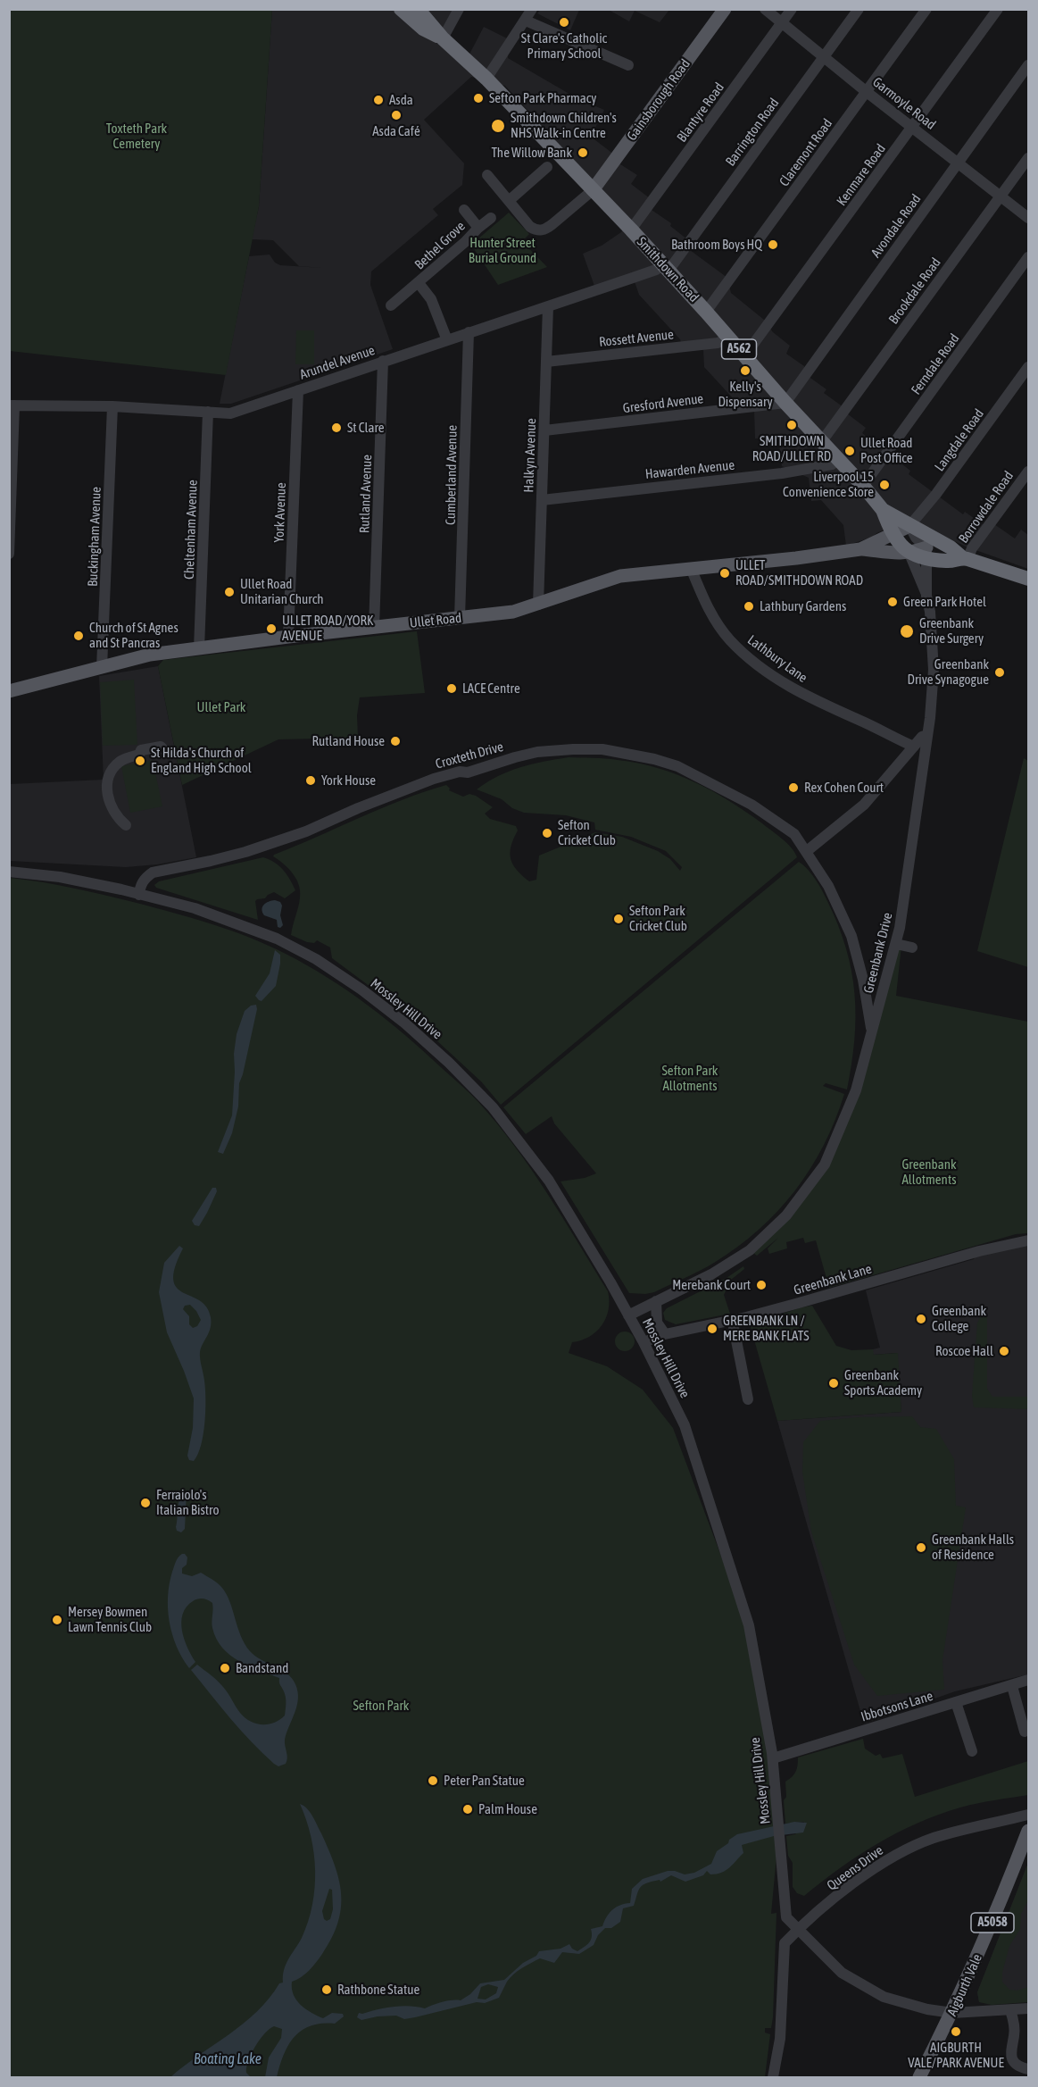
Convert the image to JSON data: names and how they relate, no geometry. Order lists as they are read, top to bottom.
{
  "streets": {
    "highway": ["Smithdown Road", "A562"],
    "main road": [
      "Gainsborough Road",
      "Ullet Road",
      "A5058",
      "Aigburth Vale"
    ],
    "street": [
      "Garmoyle Road",
      "Blantyre Road",
      "Barrington Road",
      "Claremont Road",
      "Kenmare Road",
      "Avondale Road",
      "Bethel Grove",
      "Brookdale Road",
      "Rossett Avenue",
      "Arundel Avenue",
      "Ferndale Road",
      "Gresford Avenue",
      "Langdale Road",
      "Halkyn Avenue",
      "Hawarden Avenue",
      "Cumberland Avenue",
      "Rutland Avenue",
      "Borrowdale Road",
      "York Avenue",
      "Cheltenham Avenue",
      "Buckingham Avenue",
      "Lathbury Lane",
      "Croxteth Drive",
      "Greenbank Drive",
      "Mossley Hill Drive",
      "Greenbank Lane",
      "Ibbotsons Lane",
      "Queens Drive"
    ]
  },
  "crossings": [
    ["Gainsborough Road", "Smithdown Road"],
    ["Garmoyle Road", "Blantyre Road"],
    ["Garmoyle Road", "Barrington Road"],
    ["Garmoyle Road", "Claremont Road"],
    ["Garmoyle Road", "Kenmare Road"],
    ["Garmoyle Road", "Avondale Road"],
    ["Garmoyle Road", "Brookdale Road"],
    ["Blantyre Road", "Smithdown Road"],
    ["Barrington Road", "Smithdown Road"],
    ["Barrington Road", "Arundel Avenue"],
    ["Claremont Road", "Smithdown Road"],
    ["Kenmare Road", "Smithdown Road"],
    ["Avondale Road", "Smithdown Road"],
    ["Avondale Road", "Gresford Avenue"],
    ["Bethel Grove", "Arundel Avenue"],
    ["Smithdown Road", "Brookdale Road"],
    ["Smithdown Road", "Rossett Avenue"],
    ["Smithdown Road", "Arundel Avenue"],
    ["Smithdown Road", "Ferndale Road"],
    ["Smithdown Road", "Gresford Avenue"],
    ["Smithdown Road", "Langdale Road"],
    ["Smithdown Road", "Hawarden Avenue"],
    ["Smithdown Road", "Borrowdale Road"],
    ["Smithdown Road", "Ullet Road"],
    ["Smithdown Road", "Greenbank Drive"],
    ["Rossett Avenue", "Halkyn Avenue"],
    ["Arundel Avenue", "Halkyn Avenue"],
    ["Arundel Avenue", "Cumberland Avenue"],
    ["Arundel Avenue", "Rutland Avenue"],
    ["Arundel Avenue", "York Avenue"],
    ["Arundel Avenue", "Cheltenham Avenue"],
    ["Arundel Avenue", "Buckingham Avenue"],
    ["Gresford Avenue", "Halkyn Avenue"],
    ["Langdale Road", "Ullet Road"],
    ["Halkyn Avenue", "Hawarden Avenue"],
    ["Halkyn Avenue", "Ullet Road"],
    ["Cumberland Avenue", "Ullet Road"],
    ["Rutland Avenue", "Ullet Road"],
    ["York Avenue", "Ullet Road"],
    ["Cheltenham Avenue", "Ullet Road"],
    ["Buckingham Avenue", "Ullet Road"],
    ["Ullet Road", "Lathbury Lane"],
    ["Croxteth Drive", "Greenbank Drive"],
    ["Croxteth Drive", "Mossley Hill Drive"],
    ["Greenbank Drive", "Mossley Hill Drive"],
    ["Mossley Hill Drive", "Greenbank Lane"],
    ["Mossley Hill Drive", "Ibbotsons Lane"],
    ["Mossley Hill Drive", "Queens Drive"]
  ],
  "water": ["Boating Lake"],
  "parks": [
    "Toxteth Park Cemetery",
    "Hunter Street Burial Ground",
    "Ullet Park",
    "Sefton Park Allotments",
    "Greenbank Allotments",
    "Sefton Park"
  ],
  "places": [
    "St Clare's Catholic Primary School",
    "Sefton Park Pharmacy",
    "Asda",
    "Asda Café",
    "Smithdown Children's NHS Walk-in Centre",
    "The Willow Bank",
    "Bathroom Boys HQ",
    "Kelly's Dispensary",
    "SMITHDOWN ROAD/ULLET RD",
    "St Clare",
    "Ullet Road Post Office",
    "Liverpool 15 Convenience Store",
    "ULLET ROAD/SMITHDOWN ROAD",
    "Ullet Road Unitarian Church",
    "Green Park Hotel",
    "Lathbury Gardens",
    "ULLET ROAD/YORK AVENUE",
    "Greenbank Drive Surgery",
    "Church of St Agnes and St Pancras",
    "Greenbank Drive Synagogue",
    "LACE Centre",
    "Rutland House",
    "St Hilda's Church of England High School",
    "York House",
    "Rex Cohen Court",
    "Sefton Cricket Club",
    "Sefton Park Cricket Club",
    "Merebank Court",
    "Greenbank College",
    "GREENBANK LN / MERE BANK FLATS",
    "Roscoe Hall",
    "Greenbank Sports Academy",
    "Ferraiolo's Italian Bistro",
    "Greenbank Halls of Residence",
    "Mersey Bowmen Lawn Tennis Club",
    "Bandstand",
    "Peter Pan Statue",
    "Palm House",
    "Rathbone Statue",
    "AIGBURTH VALE/PARK AVENUE"
  ]
}
